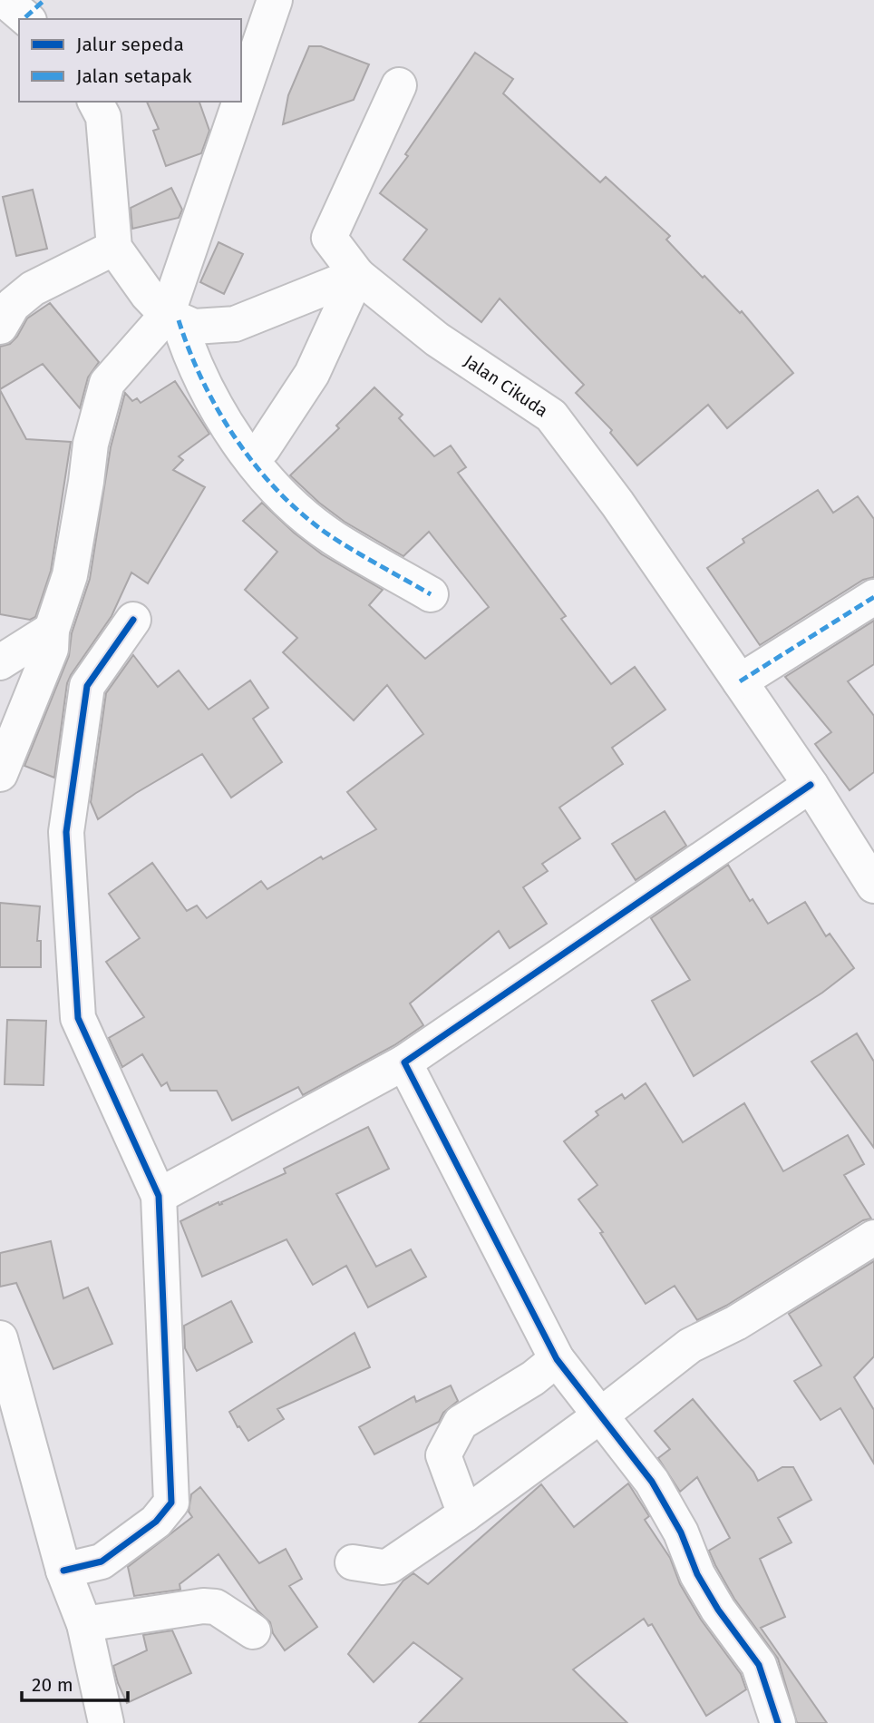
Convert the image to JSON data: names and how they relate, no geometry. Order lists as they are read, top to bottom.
{
  "streets": {
    "street": ["Jalan Cikuda"]
  },
  "legend": ["Jalur sepeda", "Jalan setapak"],
  "scale_bar": "20 m"
}
